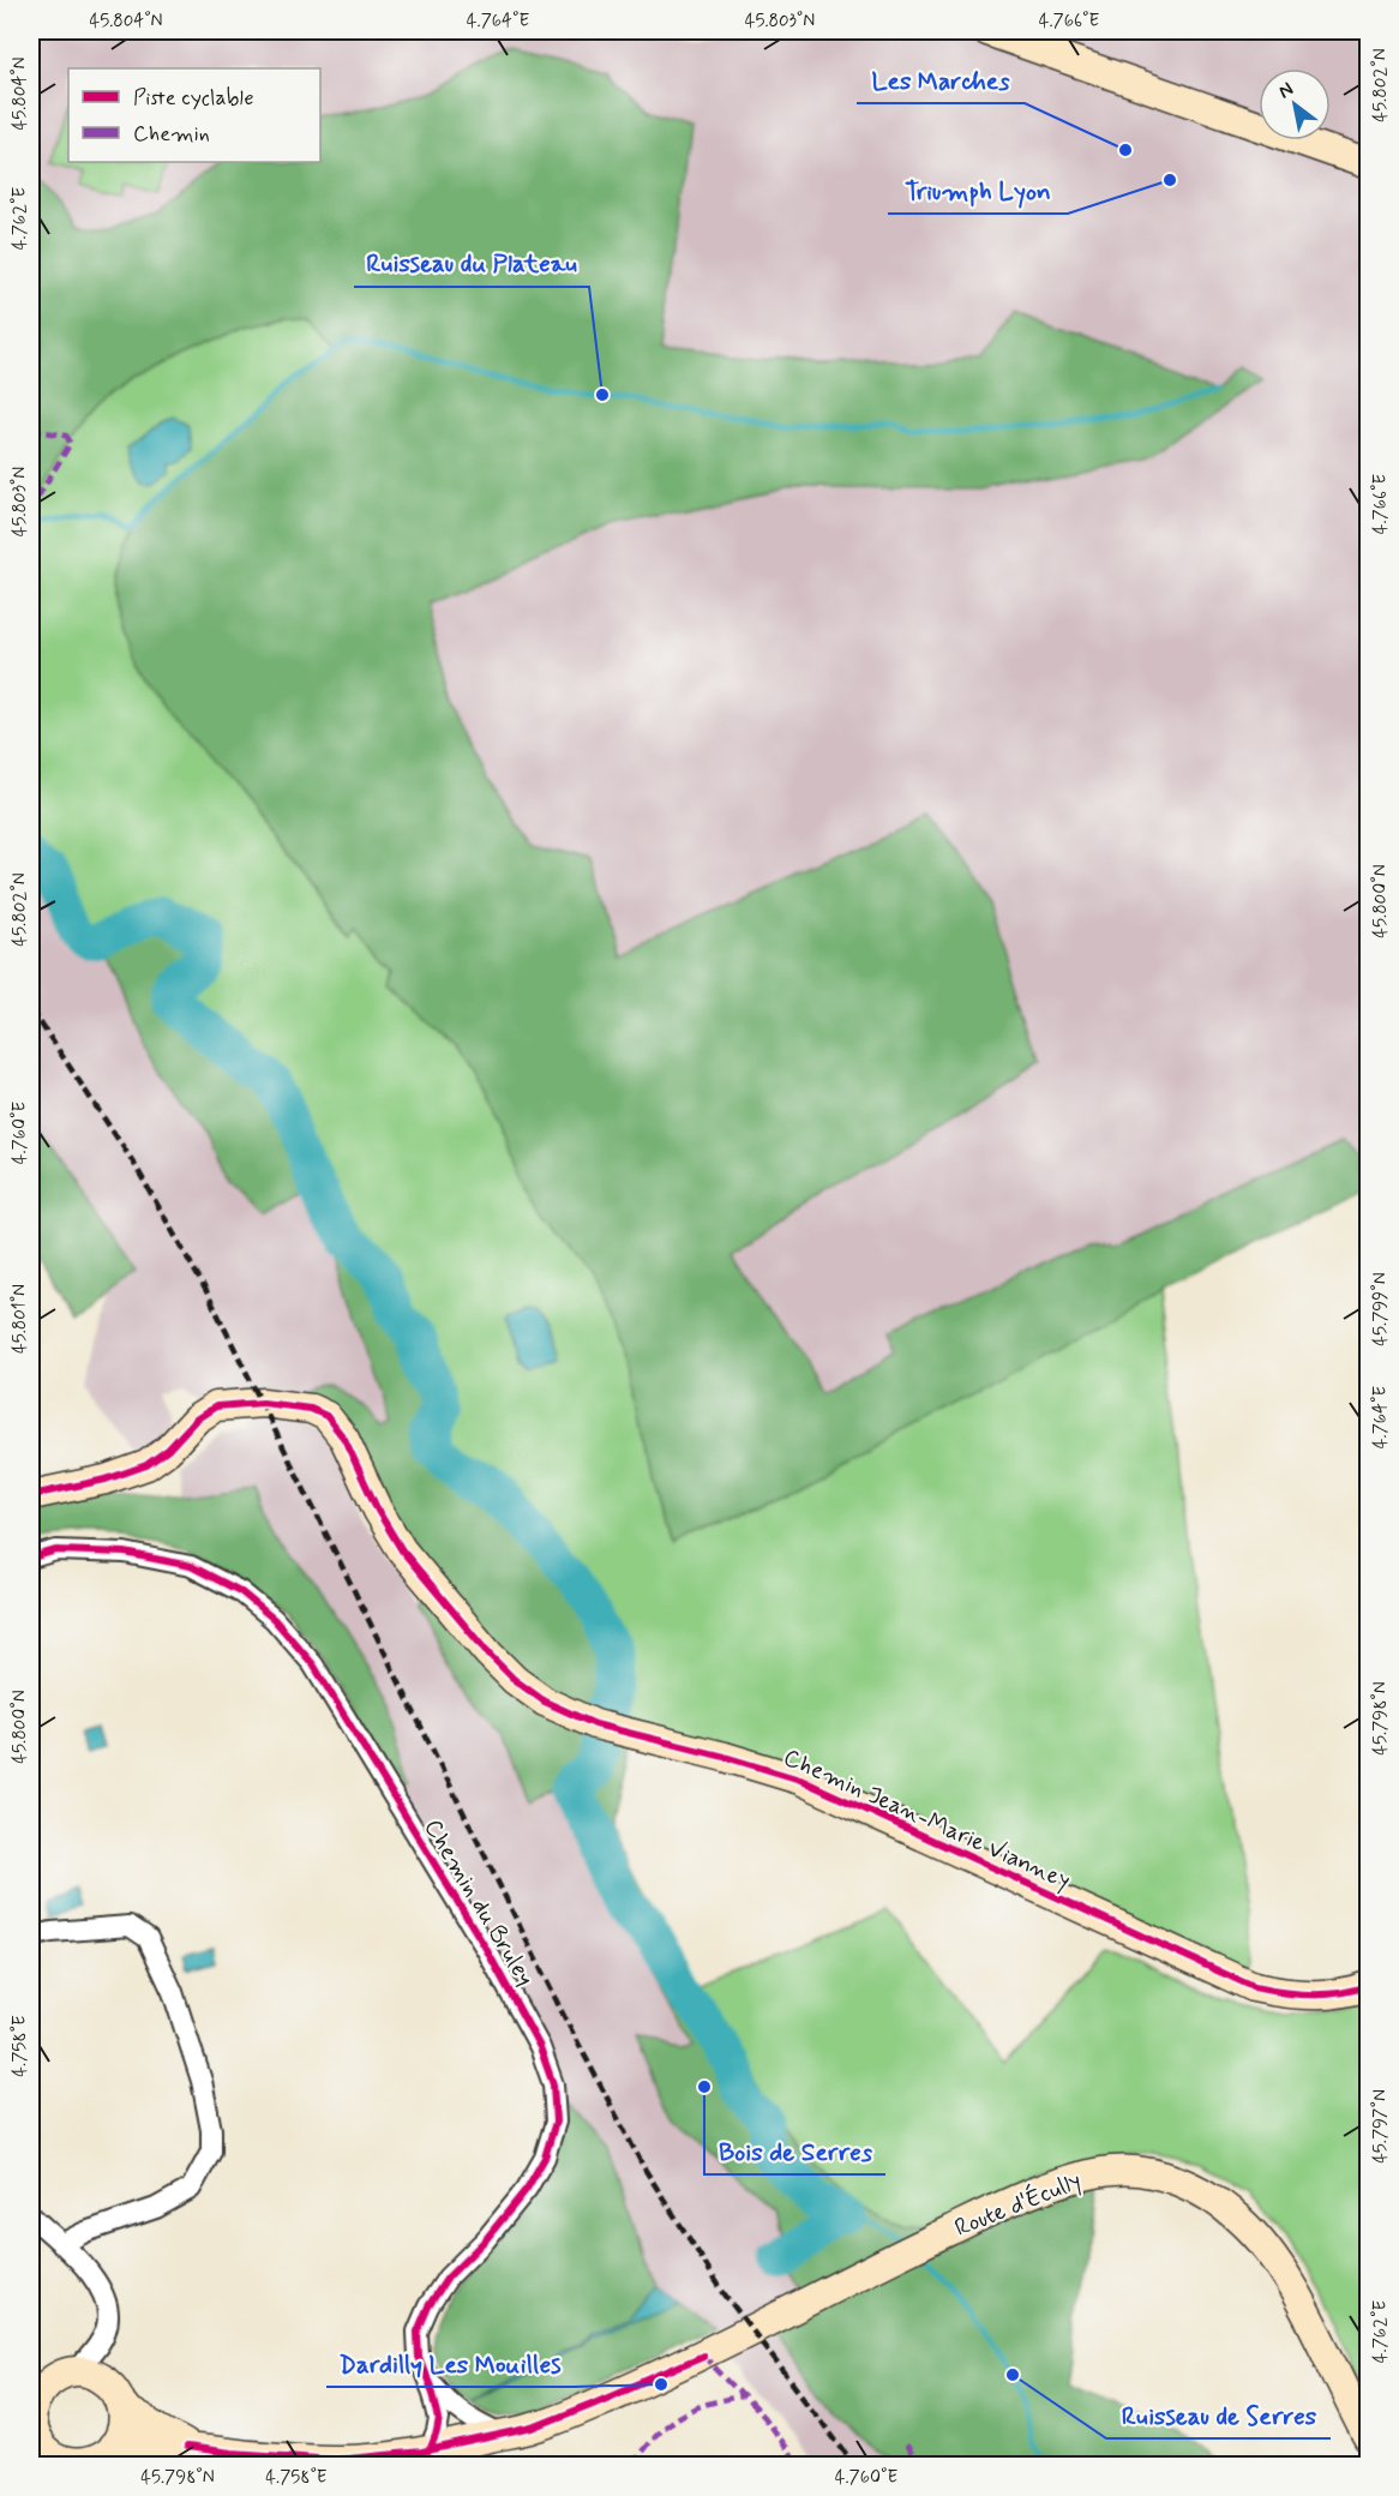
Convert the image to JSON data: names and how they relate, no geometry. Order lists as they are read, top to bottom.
{
  "streets": {
    "main road": ["Chemin Jean-Marie Vianney", "Route d'Écully"],
    "street": ["Chemin du Bruley"]
  },
  "crossings": [
    ["Chemin du Bruley", "Route d'Écully"]
  ],
  "places": [
    "Les Marches",
    "Triumph Lyon",
    "Ruisseau du Plateau",
    "Bois de Serres",
    "Ruisseau de Serres",
    "Dardilly Les Mouilles"
  ],
  "legend": ["Piste cyclable", "Chemin"],
  "north": "top left",
  "coordinates": [
    "45.804°N",
    "4.764°E",
    "45.803°N",
    "4.766°E",
    "45.802°N",
    "4.762°E",
    "45.800°N",
    "4.760°E",
    "45.799°N",
    "45.801°N",
    "45.798°N",
    "4.758°E",
    "45.797°N"
  ]
}
